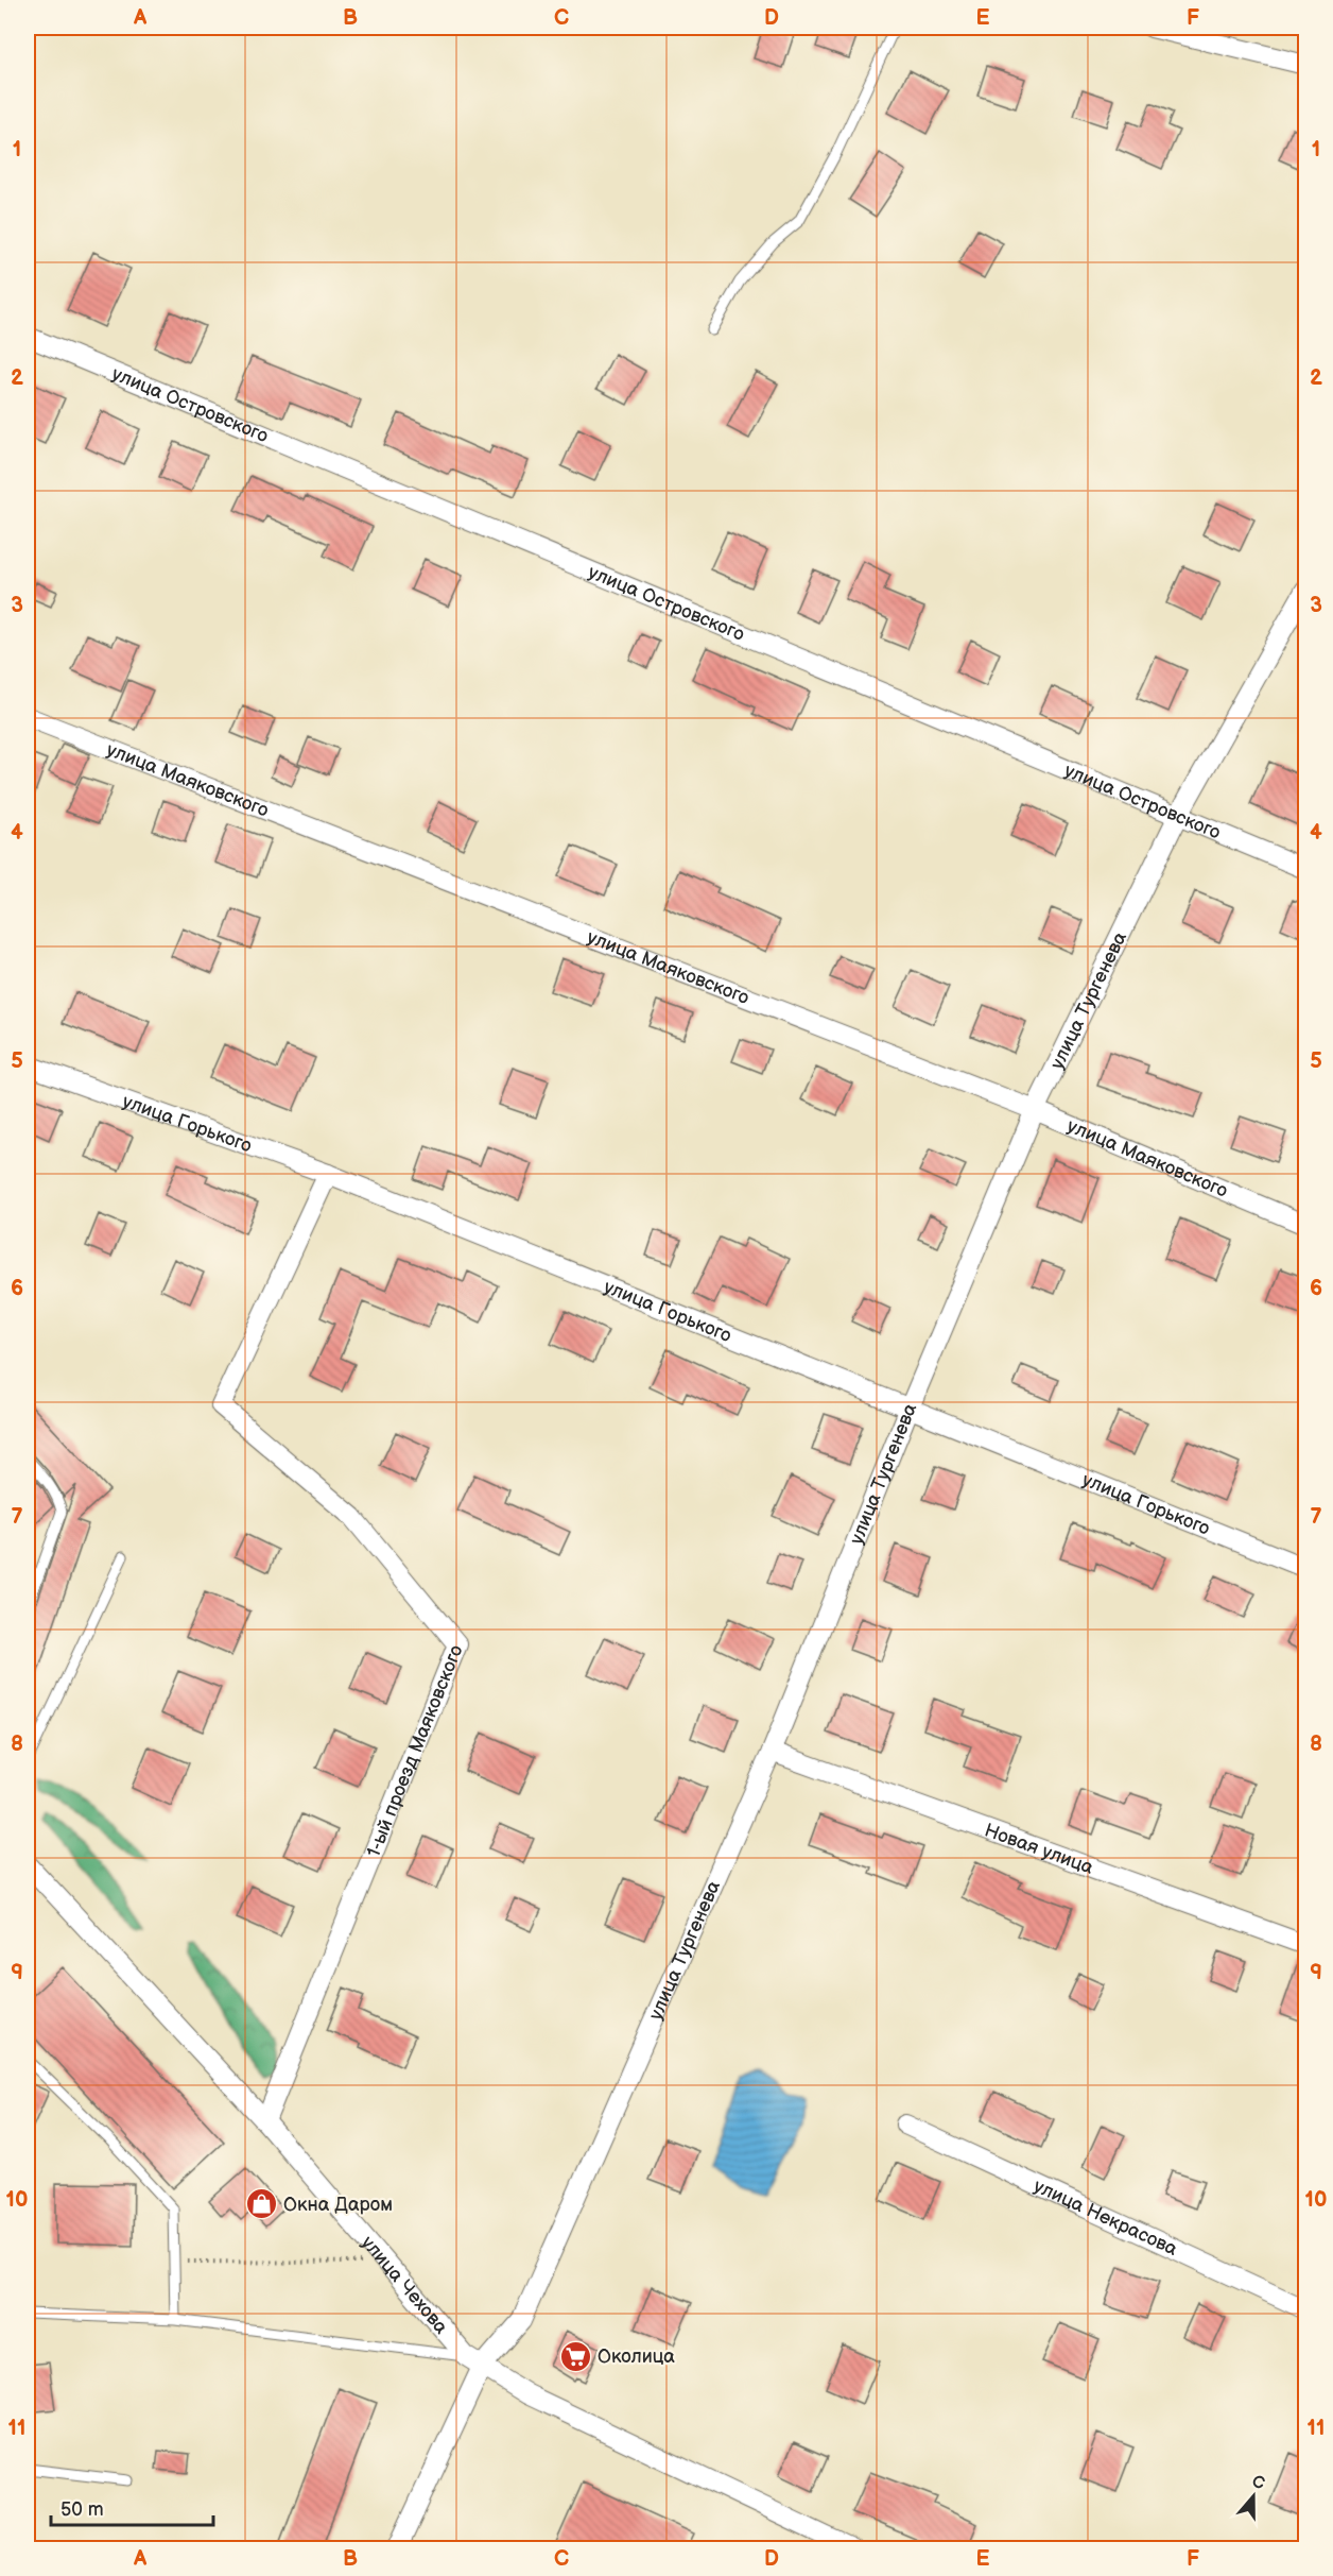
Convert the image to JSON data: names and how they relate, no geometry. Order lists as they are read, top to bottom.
{
  "streets": {
    "street": [
      "улица Островского",
      "улица Маяковского",
      "улица Тургенева",
      "улица Горького",
      "1-ый проезд Маяковского",
      "Новая улица",
      "улица Некрасова",
      "улица Чехова"
    ]
  },
  "crossings": [
    ["улица Островского", "улица Тургенева"],
    ["улица Маяковского", "улица Тургенева"],
    ["улица Тургенева", "улица Горького"],
    ["улица Тургенева", "Новая улица"],
    ["улица Тургенева", "улица Чехова"],
    ["улица Горького", "1-ый проезд Маяковского"],
    ["1-ый проезд Маяковского", "улица Чехова"]
  ],
  "places": {
    "shop": ["Окна Даром"],
    "supermarket": ["Околица"]
  },
  "scale_bar": "50 m",
  "north": "top",
  "grid": {
    "columns": [
      "A",
      "B",
      "C",
      "D",
      "E",
      "F"
    ],
    "rows": [
      "1",
      "2",
      "3",
      "4",
      "5",
      "6",
      "7",
      "8",
      "9",
      "10",
      "11"
    ]
  }
}
